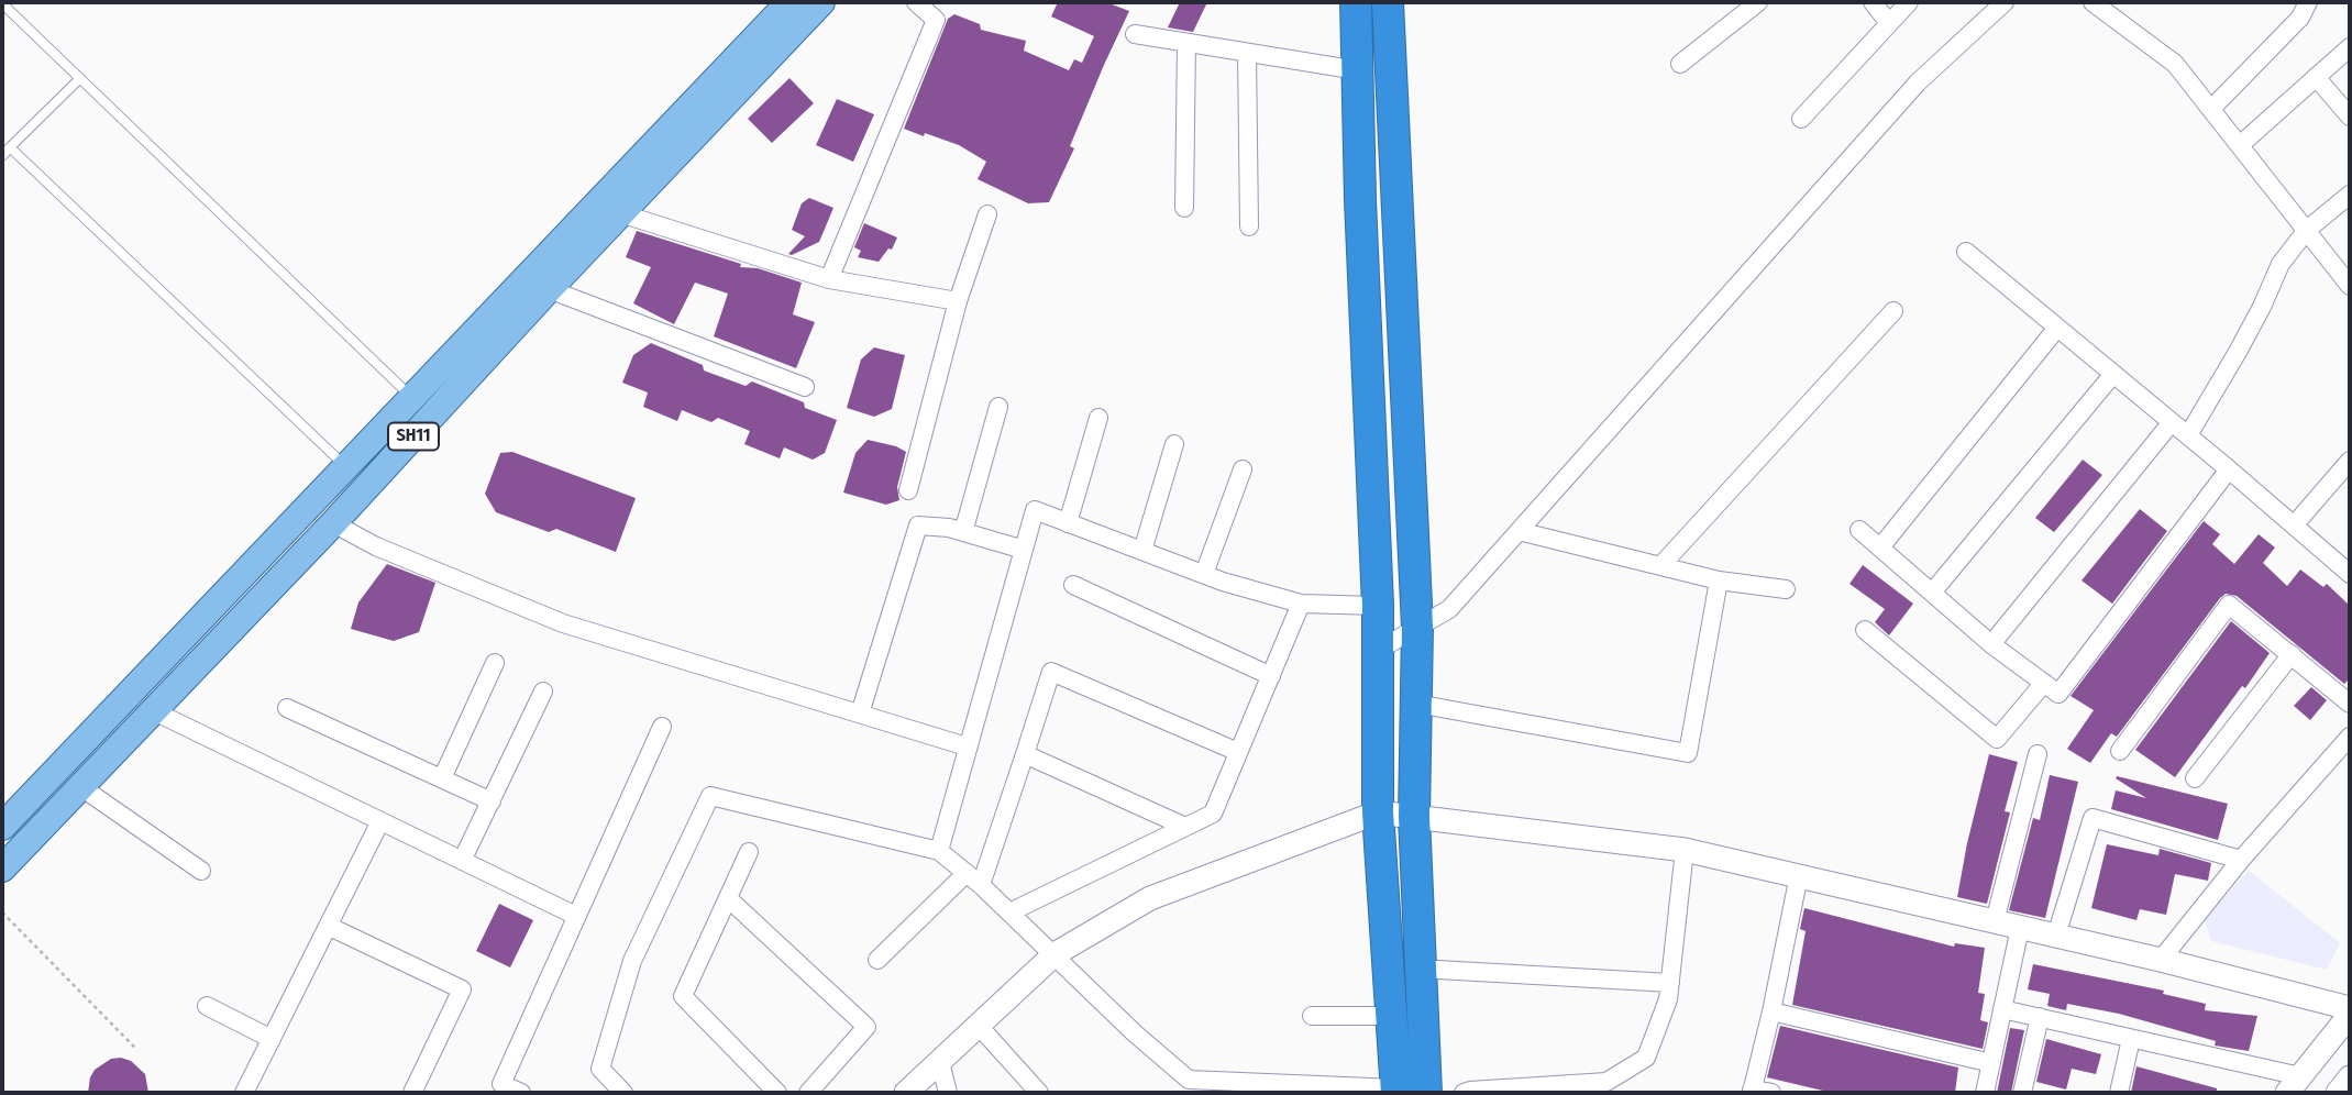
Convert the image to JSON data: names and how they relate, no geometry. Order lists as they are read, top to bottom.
{
  "streets": {
    "main road": ["SH11"]
  }
}
